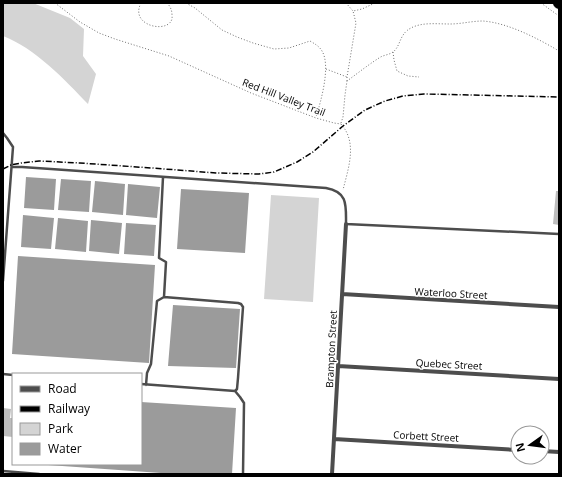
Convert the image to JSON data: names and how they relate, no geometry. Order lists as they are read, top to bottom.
{
  "streets": {
    "street": [
      "Waterloo Street",
      "Brampton Street",
      "Quebec Street",
      "Corbett Street"
    ],
    "path": ["Red Hill Valley Trail"]
  },
  "crossings": [
    ["Waterloo Street", "Brampton Street"],
    ["Brampton Street", "Quebec Street"],
    ["Brampton Street", "Corbett Street"]
  ],
  "legend": [
    "Road",
    "Railway",
    "Park",
    "Water"
  ],
  "north": "left"
}
